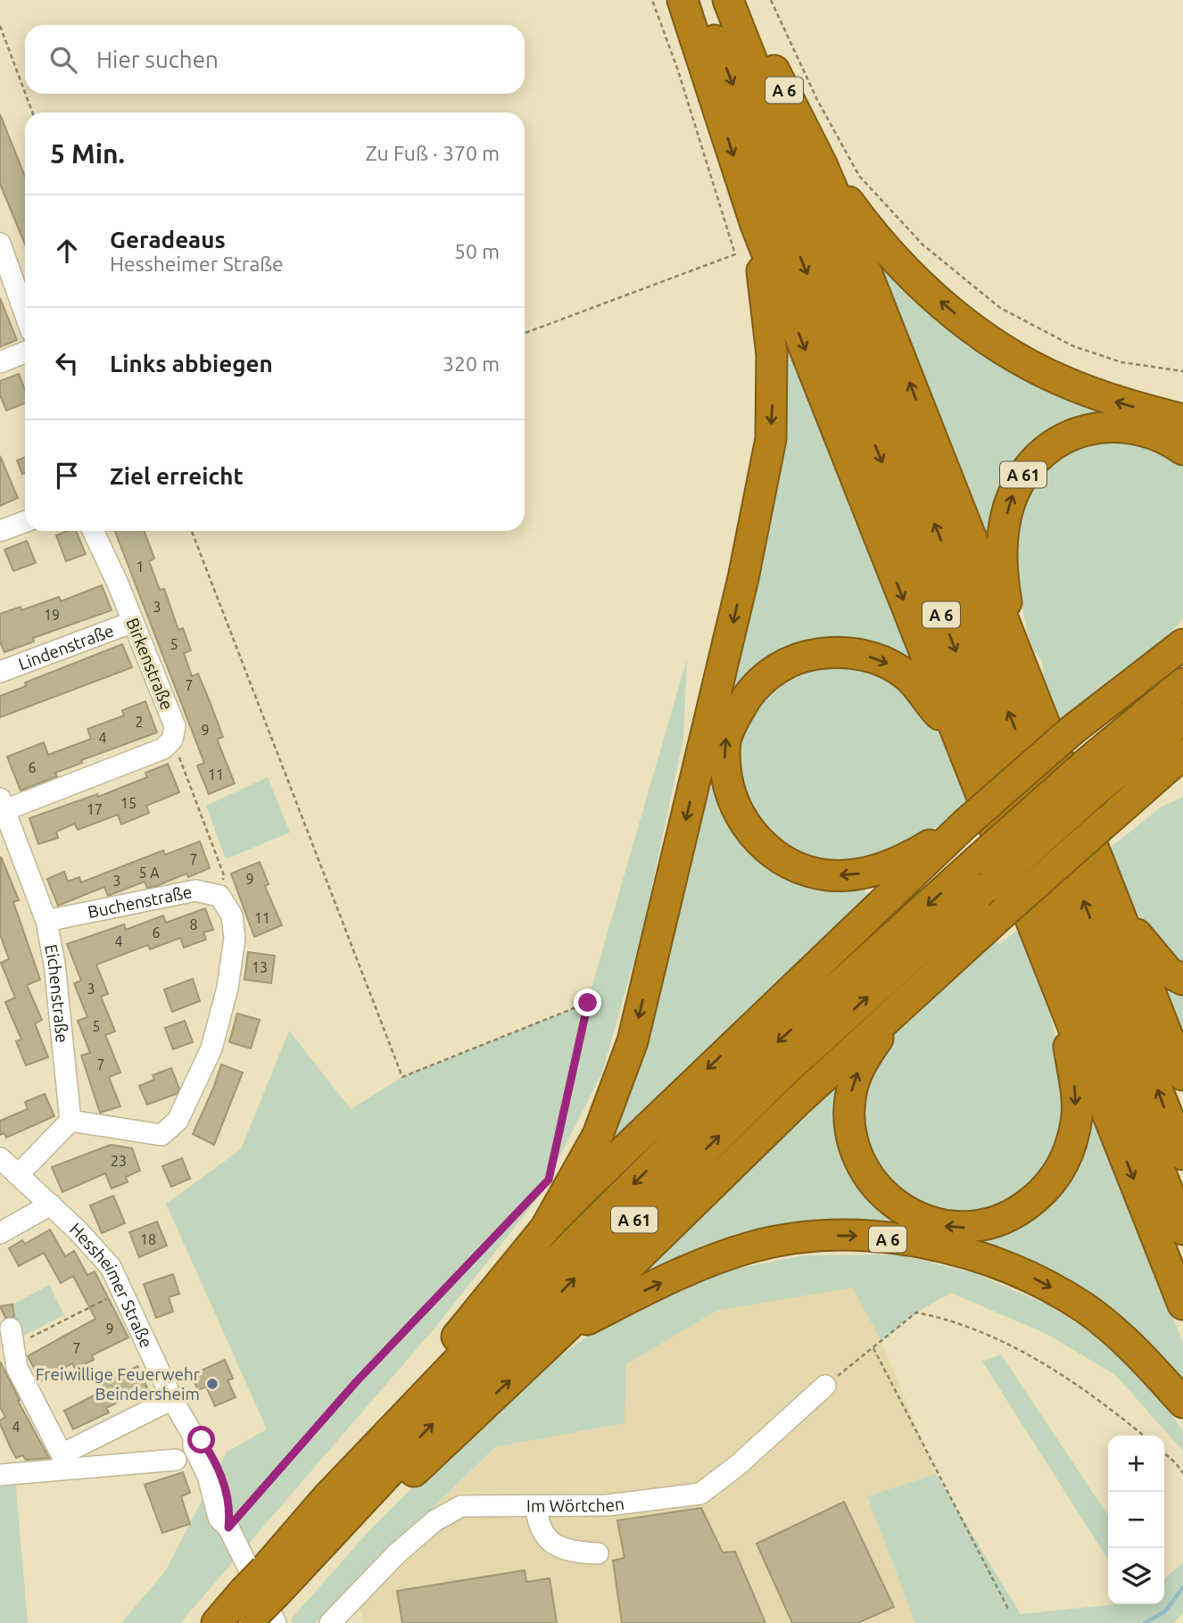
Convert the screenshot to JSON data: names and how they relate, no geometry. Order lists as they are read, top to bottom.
{
  "streets": {
    "highway": ["A 6", "A 61"],
    "street": [
      "Lindenstraße",
      "Birkenstraße",
      "Buchenstraße",
      "Eichenstraße",
      "Hessheimer Straße",
      "Im Wörtchen"
    ]
  },
  "crossings": [
    ["A 6", "A 61"],
    ["A 61", "Hessheimer Straße"],
    ["Lindenstraße", "Birkenstraße"],
    ["Buchenstraße", "Eichenstraße"]
  ],
  "places": ["Freiwillige Feuerwehr Beindersheim"],
  "house_numbers": [
    "1",
    "3",
    "19",
    "5",
    "7",
    "2",
    "9",
    "4",
    "6",
    "11",
    "15",
    "17",
    "7",
    "5 A",
    "9",
    "3",
    "11",
    "8",
    "6",
    "4",
    "13",
    "3",
    "5",
    "7",
    "23",
    "18",
    "9",
    "7",
    "4"
  ],
  "page": {
    "search": "Hier suchen",
    "heading": ["5 Min.", "Zu Fuß · 370 m"],
    "list": [
      ["Geradeaus", "Hessheimer Straße", "50 m"],
      ["Links abbiegen", "320 m"],
      "Ziel erreicht"
    ],
    "map_buttons": ["+", "−"]
  }
}
